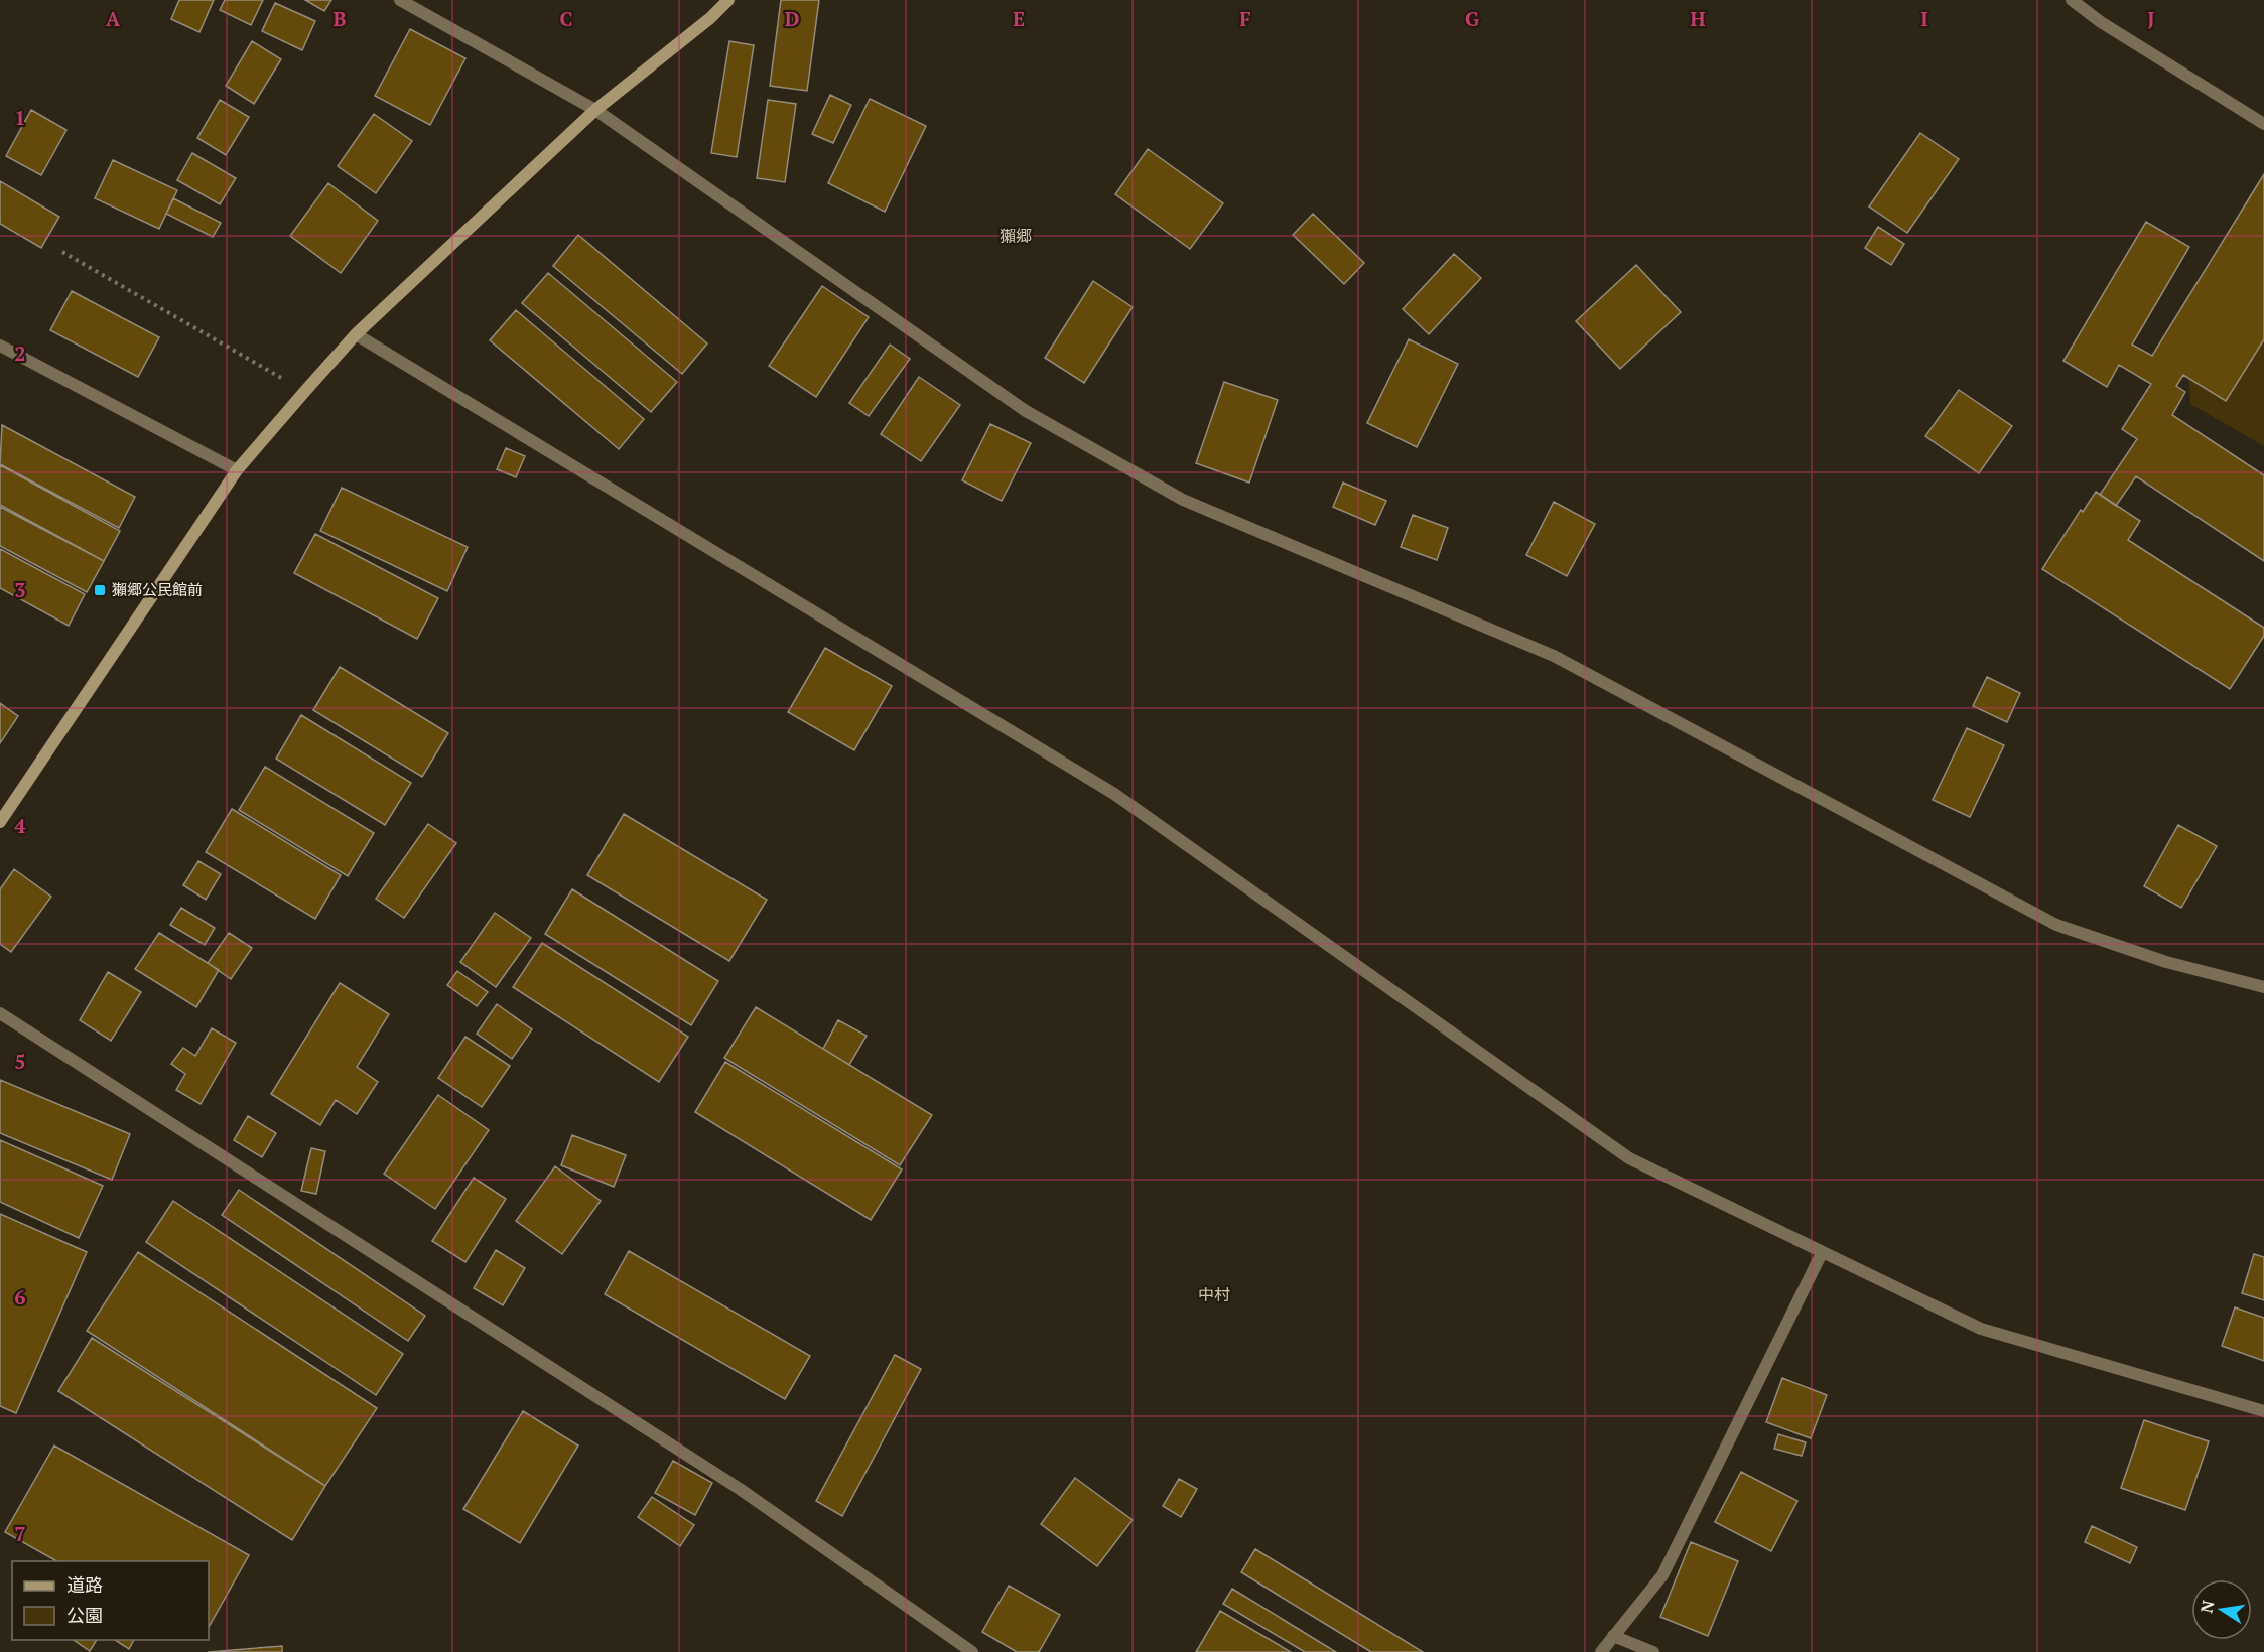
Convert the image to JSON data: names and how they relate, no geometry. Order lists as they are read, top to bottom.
{
  "districts": ["獺郷", "中村"],
  "places": {
    "transit": ["獺郷公民館前"]
  },
  "legend": ["道路", "公園"],
  "north": "left",
  "grid": {
    "columns": [
      "A",
      "B",
      "C",
      "D",
      "E",
      "F",
      "G",
      "H",
      "I",
      "J"
    ],
    "rows": [
      "1",
      "2",
      "3",
      "4",
      "5",
      "6",
      "7"
    ]
  }
}
